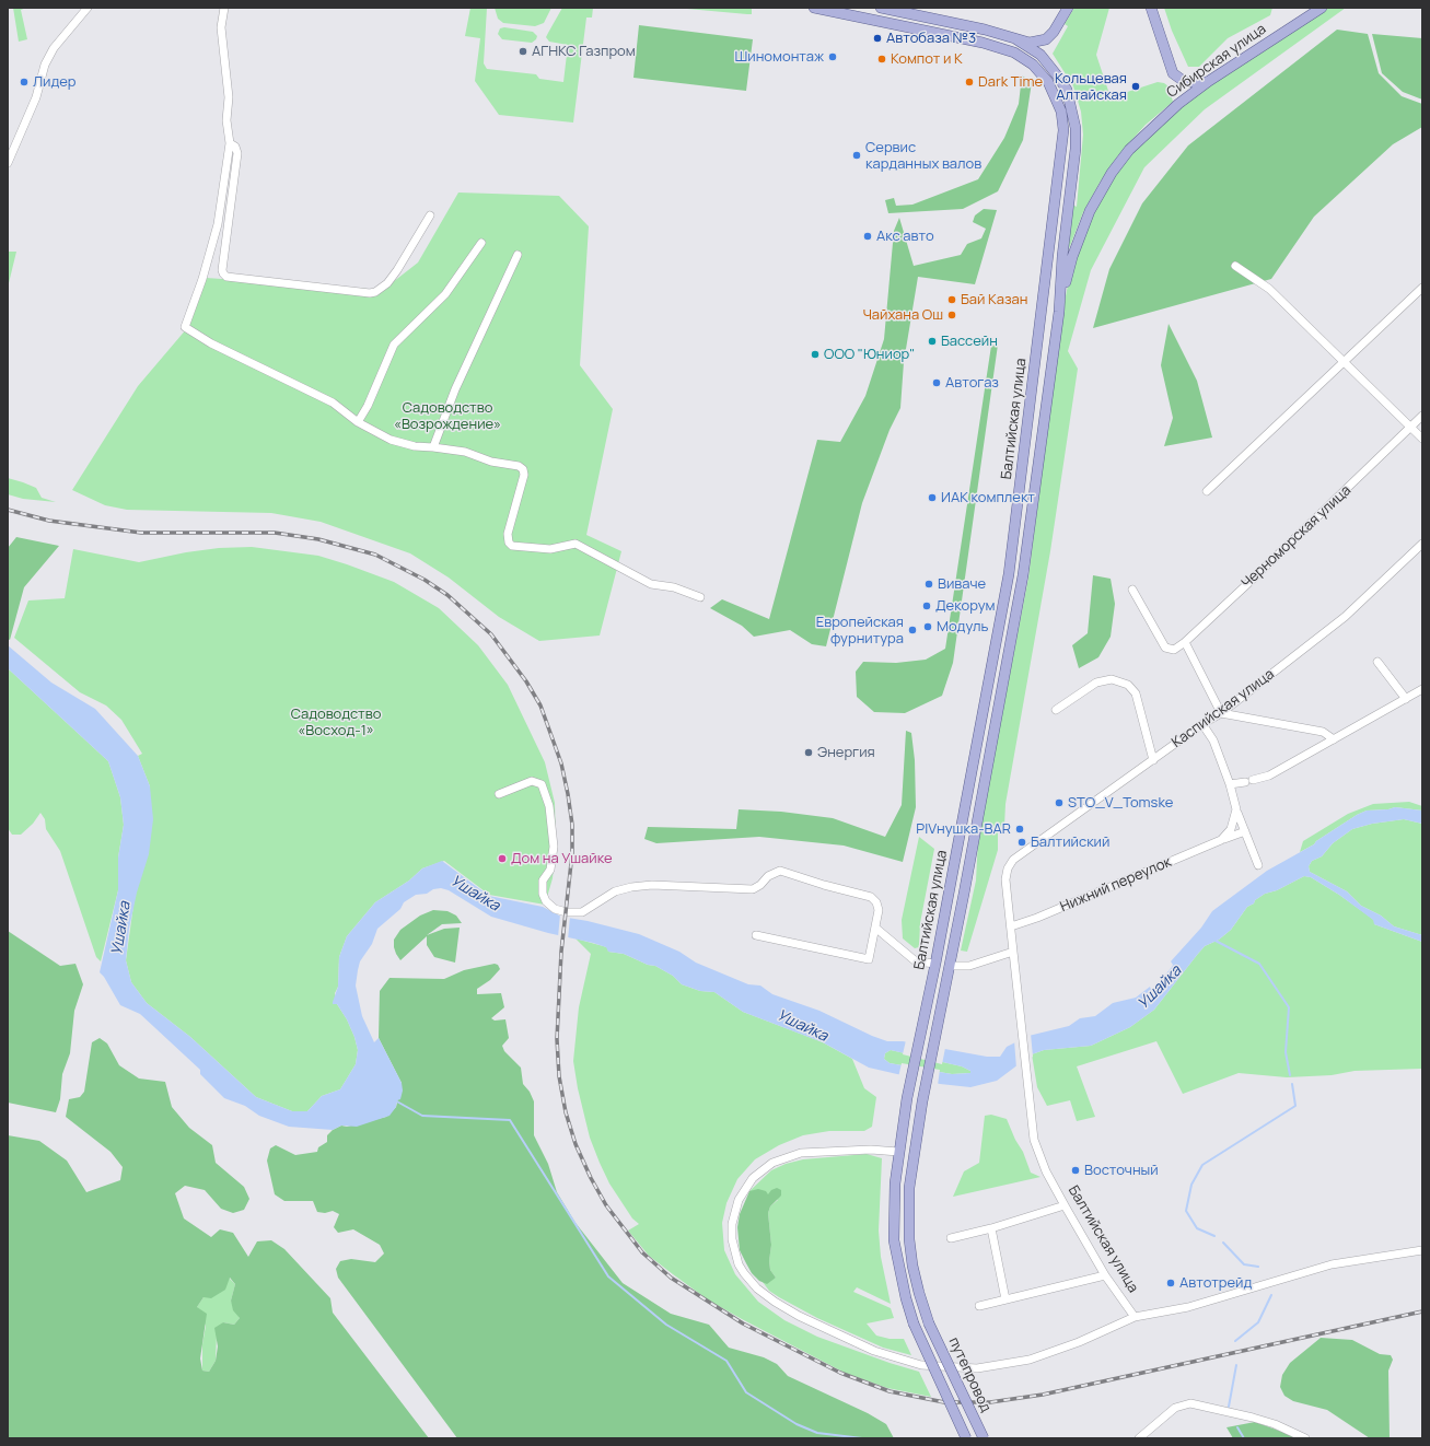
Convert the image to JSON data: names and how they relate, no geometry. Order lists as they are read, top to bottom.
{
  "streets": {
    "main road": ["Сибирская улица", "Балтийская улица", "путепровод"],
    "street": ["Черноморская улица", "Каспийская улица", "Нижний переулок"]
  },
  "crossings": [
    ["Сибирская улица", "Балтийская улица"],
    ["Балтийская улица", "путепровод"],
    ["Каспийская улица", "Нижний переулок"]
  ],
  "water": ["Ушайка"],
  "parks": ["Садоводство «Возрождение»", "Садоводство «Восход-1»"],
  "places": [
    "Автобаза №3",
    "АГНКС Газпром",
    "Шиномонтаж",
    "Компот и К",
    "Лидер",
    "Dark Time",
    "Кольцевая Алтайская",
    "Сервис карданных валов",
    "Акс авто",
    "Бай Казан",
    "Чайхана Ош",
    "Бассейн",
    "ООО \"Юниор\"",
    "Автогаз",
    "ИАК комплект",
    "Виваче",
    "Декорум",
    "Модуль",
    "Европейская фурнитура",
    "Энергия",
    "STO_V_Tomske",
    "PIVнушка-BAR",
    "Балтийский",
    "Дом на Ушайке",
    "Восточный",
    "Автотрейд"
  ]
}
